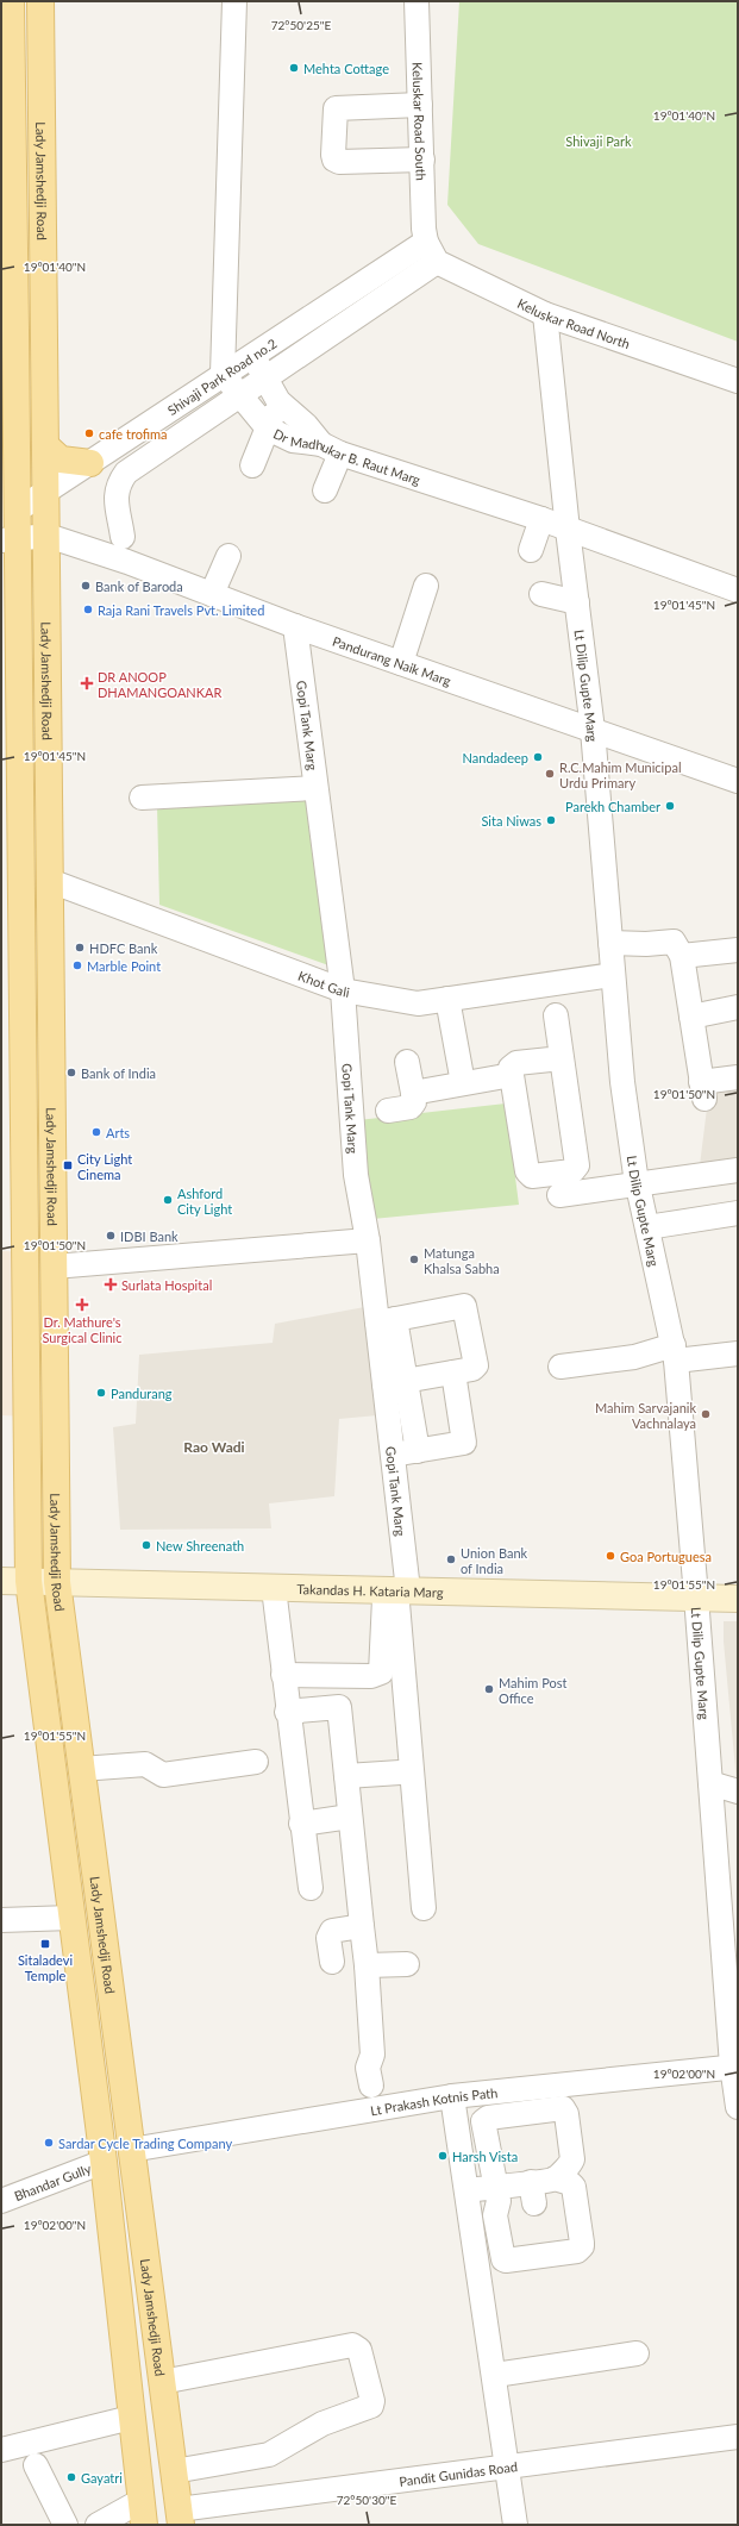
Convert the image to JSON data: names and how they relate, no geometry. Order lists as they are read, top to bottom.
{
  "streets": {
    "main road": ["Lady Jamshedji Road", "Takandas H. Kataria Marg"],
    "street": [
      "Keluskar Road South",
      "Keluskar Road North",
      "Shivaji Park Road no.2",
      "Dr Madhukar B. Raut Marg",
      "Pandurang Naik Marg",
      "Lt Dilip Gupte Marg",
      "Gopi Tank Marg",
      "Khot Gali",
      "Lt Prakash Kotnis Path",
      "Bhandar Gully",
      "Pandit Gunidas Road"
    ]
  },
  "crossings": [
    ["Keluskar Road South", "Shivaji Park Road no.2"],
    ["Lady Jamshedji Road", "Shivaji Park Road no.2"],
    ["Lady Jamshedji Road", "Pandurang Naik Marg"],
    ["Lady Jamshedji Road", "Khot Gali"],
    ["Lady Jamshedji Road", "Takandas H. Kataria Marg"],
    ["Lady Jamshedji Road", "Lt Prakash Kotnis Path"],
    ["Lady Jamshedji Road", "Pandit Gunidas Road"],
    ["Keluskar Road North", "Lt Dilip Gupte Marg"],
    ["Shivaji Park Road no.2", "Dr Madhukar B. Raut Marg"],
    ["Dr Madhukar B. Raut Marg", "Lt Dilip Gupte Marg"],
    ["Pandurang Naik Marg", "Lt Dilip Gupte Marg"],
    ["Pandurang Naik Marg", "Gopi Tank Marg"],
    ["Lt Dilip Gupte Marg", "Khot Gali"],
    ["Lt Dilip Gupte Marg", "Takandas H. Kataria Marg"],
    ["Lt Dilip Gupte Marg", "Lt Prakash Kotnis Path"],
    ["Gopi Tank Marg", "Khot Gali"],
    ["Gopi Tank Marg", "Takandas H. Kataria Marg"]
  ],
  "districts": ["Rao Wadi"],
  "parks": ["Shivaji Park"],
  "places": {
    "other": [
      "Mehta Cottage",
      "cafe trofima",
      "Bank of Baroda",
      "Raja Rani Travels Pvt. Limited",
      "Nandadeep",
      "R.C.Mahim Municipal Urdu Primary",
      "Parekh Chamber",
      "Sita Niwas",
      "HDFC Bank",
      "Marble Point",
      "Bank of India",
      "Arts",
      "Ashford City Light",
      "IDBI Bank",
      "Matunga Khalsa Sabha",
      "Pandurang",
      "Mahim Sarvajanik Vachnalaya",
      "New Shreenath",
      "Goa Portuguesa",
      "Union Bank of India",
      "Mahim Post Office",
      "Sardar Cycle Trading Company",
      "Harsh Vista",
      "Gayatri"
    ],
    "health": ["DR ANOOP DHAMANGOANKAR", "Surlata Hospital", "Dr. Mathure's Surgical Clinic"],
    "transit": ["City Light Cinema", "Sitaladevi Temple"]
  },
  "coordinates": [
    "72°50'25\"E",
    "19°01'40\"N",
    "19°01'45\"N",
    "19°01'50\"N",
    "19°01'55\"N",
    "19°02'00\"N",
    "72°50'30\"E"
  ]
}
